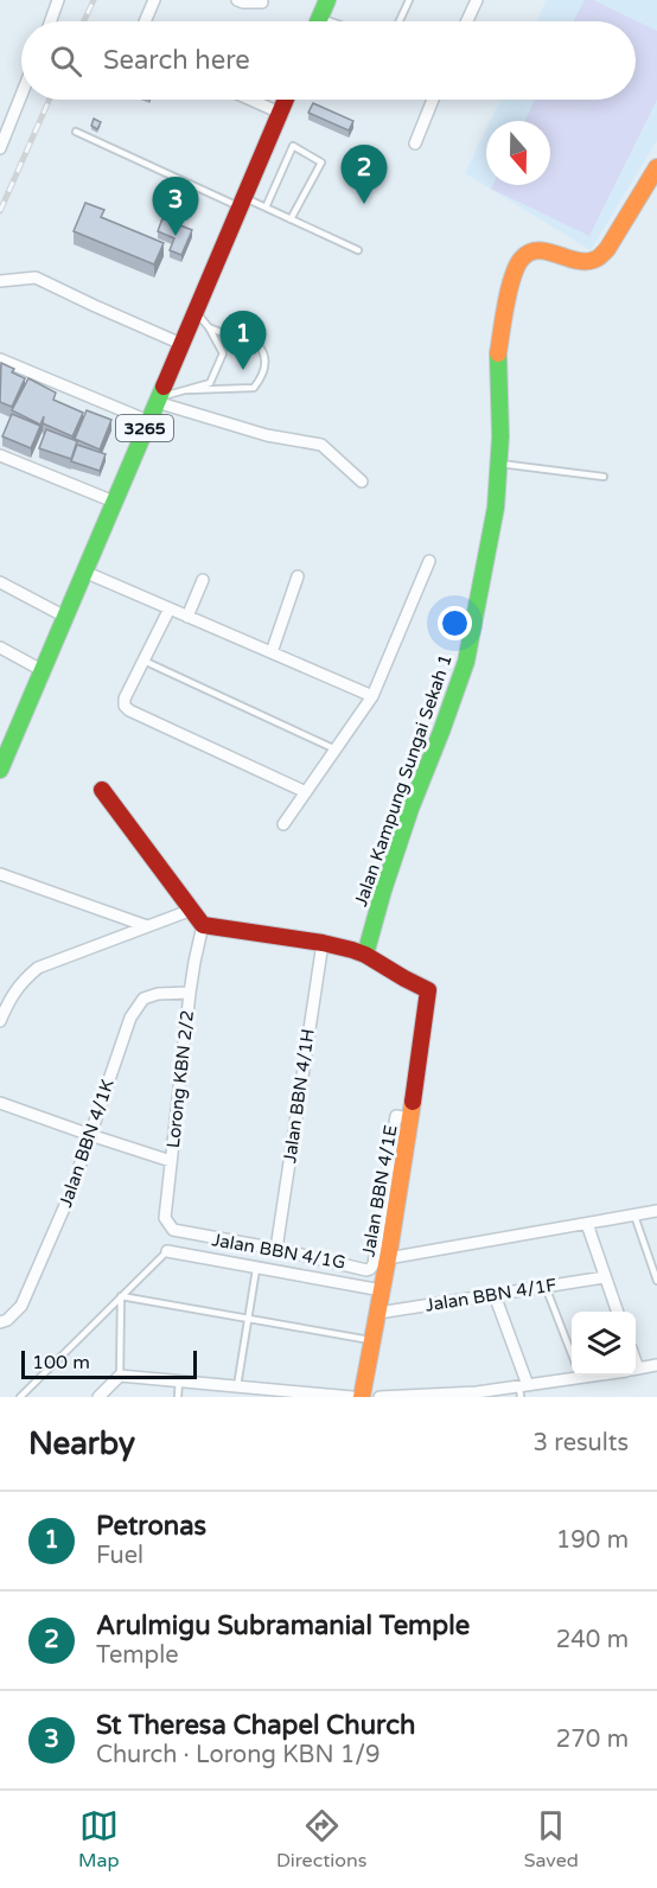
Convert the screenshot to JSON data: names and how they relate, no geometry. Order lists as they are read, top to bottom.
{
  "streets": {
    "street": [
      "3265",
      "Jalan Kampung Sungai Sekah 1",
      "Lorong KBN 2/2",
      "Jalan BBN 4/1H",
      "Jalan BBN 4/1K",
      "Jalan BBN 4/1E",
      "Jalan BBN 4/1G",
      "Jalan BBN 4/1F"
    ]
  },
  "crossings": [
    ["Jalan Kampung Sungai Sekah 1", "Jalan BBN 4/1E"],
    ["Lorong KBN 2/2", "Jalan BBN 4/1H"],
    ["Lorong KBN 2/2", "Jalan BBN 4/1K"],
    ["Jalan BBN 4/1E", "Jalan BBN 4/1G"],
    ["Jalan BBN 4/1E", "Jalan BBN 4/1F"]
  ],
  "scale_bar": "100 m",
  "north": "bottom",
  "page": {
    "search": "Search here",
    "pins": ["2", "3", "1"],
    "scale": "100 m",
    "heading": ["Nearby", "3 results"],
    "list": [
      {
        "mark": "1",
        "name": "Petronas",
        "note": "Fuel",
        "value": "190 m"
      },
      {
        "mark": "2",
        "name": "Arulmigu Subramanial Temple",
        "note": "Temple",
        "value": "240 m"
      },
      {
        "mark": "3",
        "name": "St Theresa Chapel Church",
        "note": "Church · Lorong KBN 1/9",
        "value": "270 m"
      }
    ],
    "nav": ["Map", "Directions", "Saved"]
  }
}
